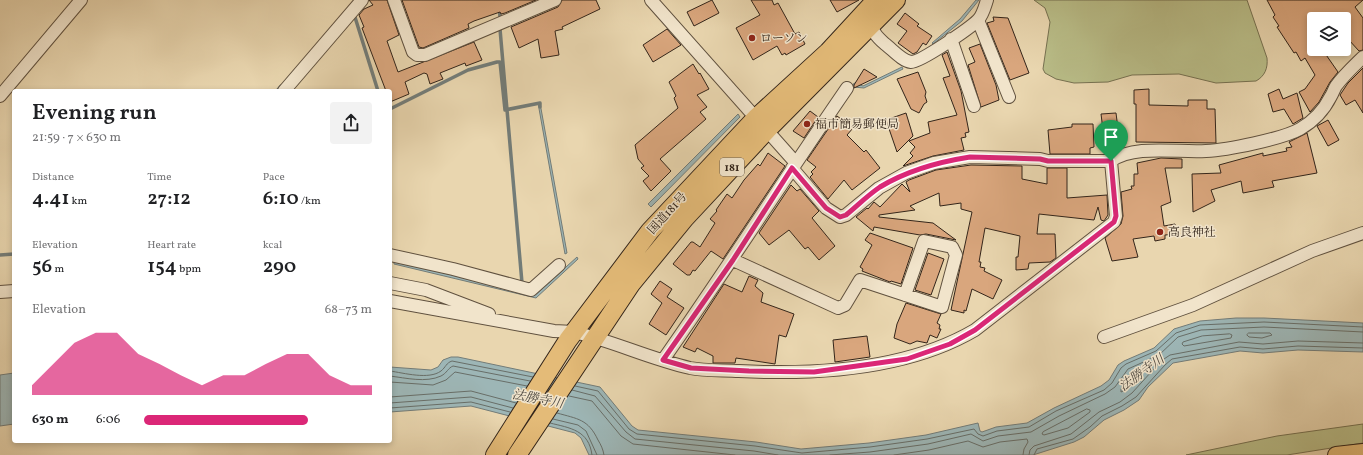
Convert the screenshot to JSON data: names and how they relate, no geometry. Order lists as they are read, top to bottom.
{
  "streets": {
    "highway": ["181", "国道181号"]
  },
  "water": ["法勝寺川"],
  "places": ["ローソン", "福市簡易郵便局", "高良神社"],
  "page": {
    "heading": ["Evening run", "21:59 · 7 × 630 m"],
    "stats": [
      ["Distance", "4.41 km"],
      ["Time", "27:12"],
      ["Pace", "6:10 /km"],
      ["Elevation", "56 m"],
      ["Heart rate", "154 bpm"],
      ["kcal", "290"]
    ],
    "chart": ["Elevation", "68–73 m"],
    "list": [
      {
        "name": "630 m",
        "note": "6:06"
      }
    ]
  }
}
